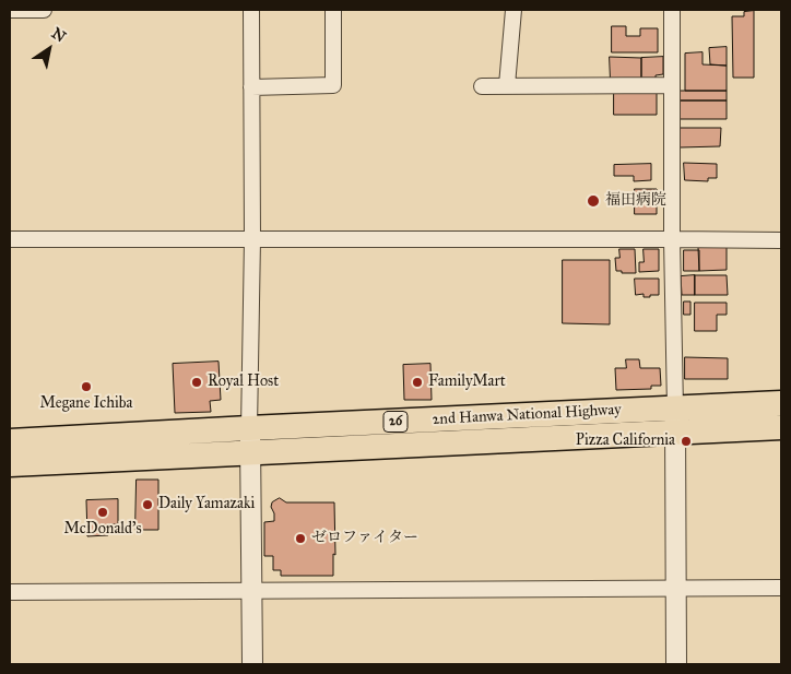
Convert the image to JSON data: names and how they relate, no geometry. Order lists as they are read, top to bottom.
{
  "streets": {
    "highway": ["2nd Hanwa National Highway", "26"]
  },
  "places": [
    "福田病院",
    "Royal Host",
    "FamilyMart",
    "Megane Ichiba",
    "Pizza California",
    "Daily Yamazaki",
    "McDonald's",
    "ゼロファイター"
  ],
  "north": "top right"
}
